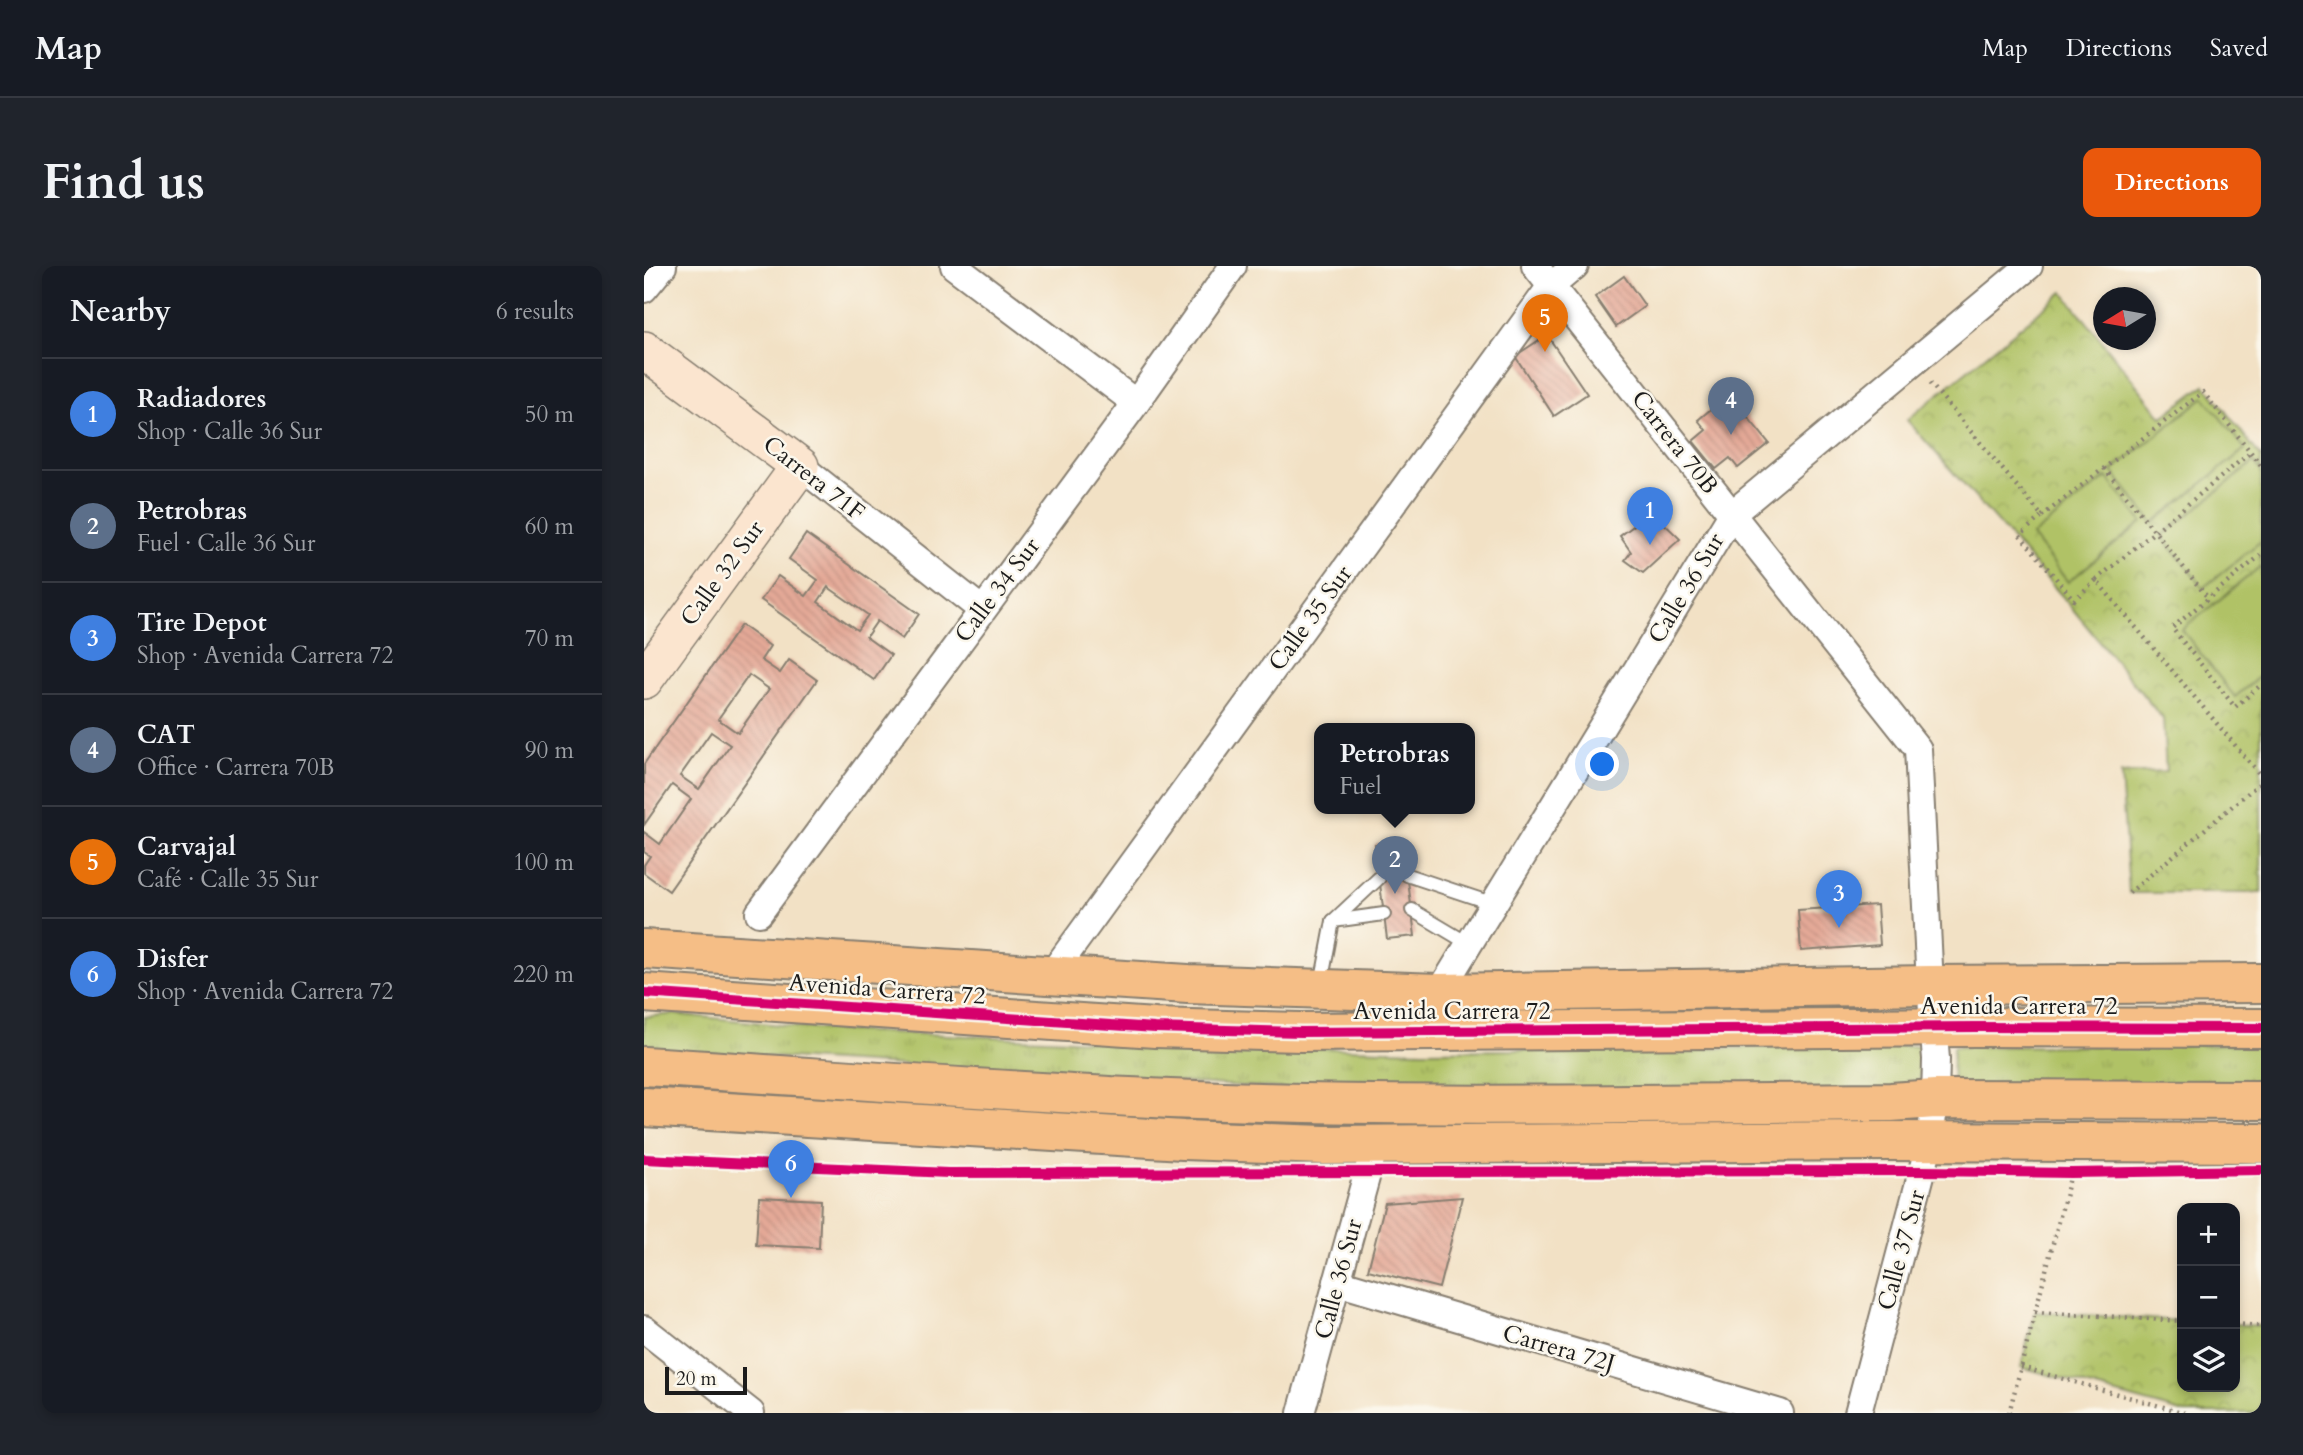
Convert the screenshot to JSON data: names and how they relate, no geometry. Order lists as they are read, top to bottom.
{
  "streets": {
    "highway": ["Avenida Carrera 72"],
    "street": [
      "Carrera 70B",
      "Carrera 71F",
      "Calle 32 Sur",
      "Calle 36 Sur",
      "Calle 34 Sur",
      "Calle 35 Sur",
      "Calle 37 Sur",
      "Carrera 72J"
    ]
  },
  "crossings": [
    ["Carrera 70B", "Calle 36 Sur"],
    ["Carrera 70B", "Calle 35 Sur"],
    ["Carrera 70B", "Calle 37 Sur"],
    ["Carrera 71F", "Calle 32 Sur"],
    ["Carrera 71F", "Calle 34 Sur"],
    ["Calle 36 Sur", "Avenida Carrera 72"],
    ["Calle 36 Sur", "Carrera 72J"],
    ["Calle 35 Sur", "Avenida Carrera 72"],
    ["Avenida Carrera 72", "Calle 37 Sur"]
  ],
  "scale_bar": "20 m",
  "north": "left",
  "page": {
    "header": "Map",
    "nav": ["Map", "Directions", "Saved"],
    "buttons": "Directions",
    "title": "Find us",
    "heading": ["Nearby", "6 results"],
    "pins": [
      "5",
      "4",
      "1",
      "2",
      "3",
      "6"
    ],
    "list": [
      {
        "mark": "1",
        "name": "Radiadores",
        "note": "Shop · Calle 36 Sur",
        "value": "50 m"
      },
      {
        "mark": "2",
        "name": "Petrobras",
        "note": "Fuel · Calle 36 Sur",
        "value": "60 m"
      },
      {
        "mark": "3",
        "name": "Tire Depot",
        "note": "Shop · Avenida Carrera 72",
        "value": "70 m"
      },
      {
        "mark": "4",
        "name": "CAT",
        "note": "Office · Carrera 70B",
        "value": "90 m"
      },
      {
        "mark": "5",
        "name": "Carvajal",
        "note": "Café · Calle 35 Sur",
        "value": "100 m"
      },
      {
        "mark": "6",
        "name": "Disfer",
        "note": "Shop · Avenida Carrera 72",
        "value": "220 m"
      }
    ],
    "popup": ["Petrobras", "Fuel"],
    "map_buttons": ["+", "−"],
    "scale": "20 m"
  }
}
